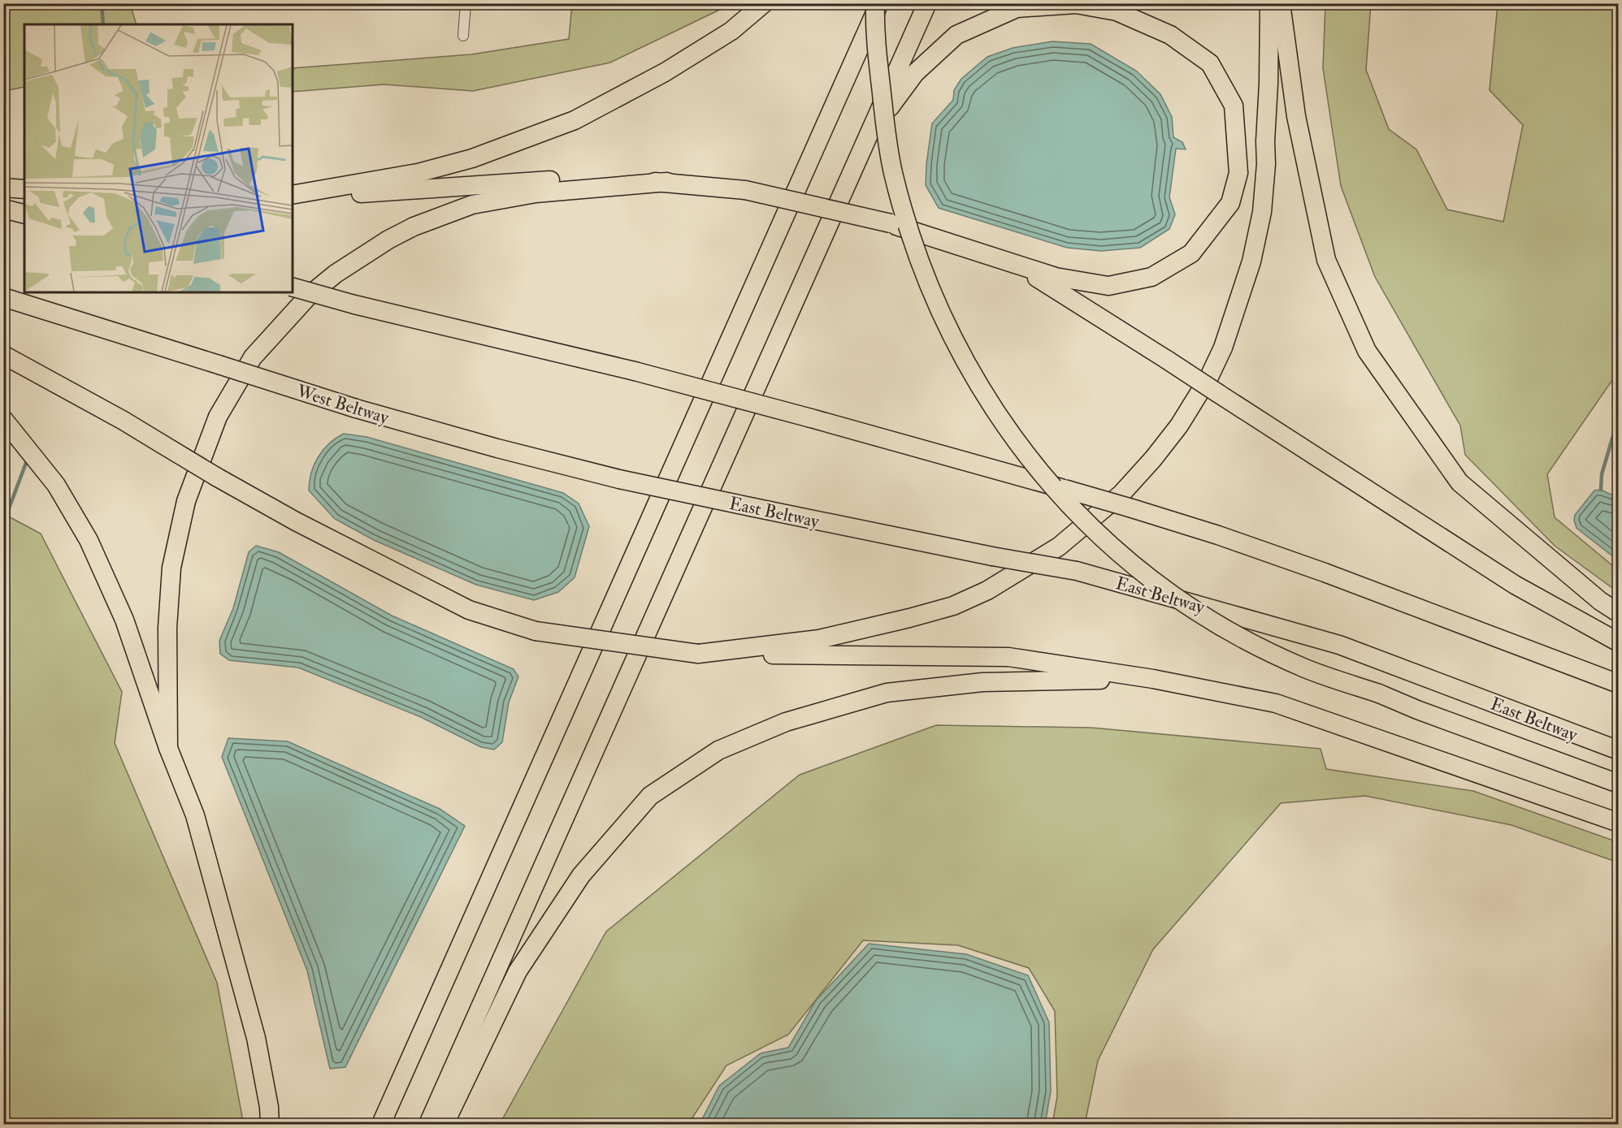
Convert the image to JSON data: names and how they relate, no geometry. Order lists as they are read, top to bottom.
{
  "streets": {
    "highway": ["West Beltway", "East Beltway"]
  },
  "crossings": [
    ["West Beltway", "East Beltway"]
  ]
}
